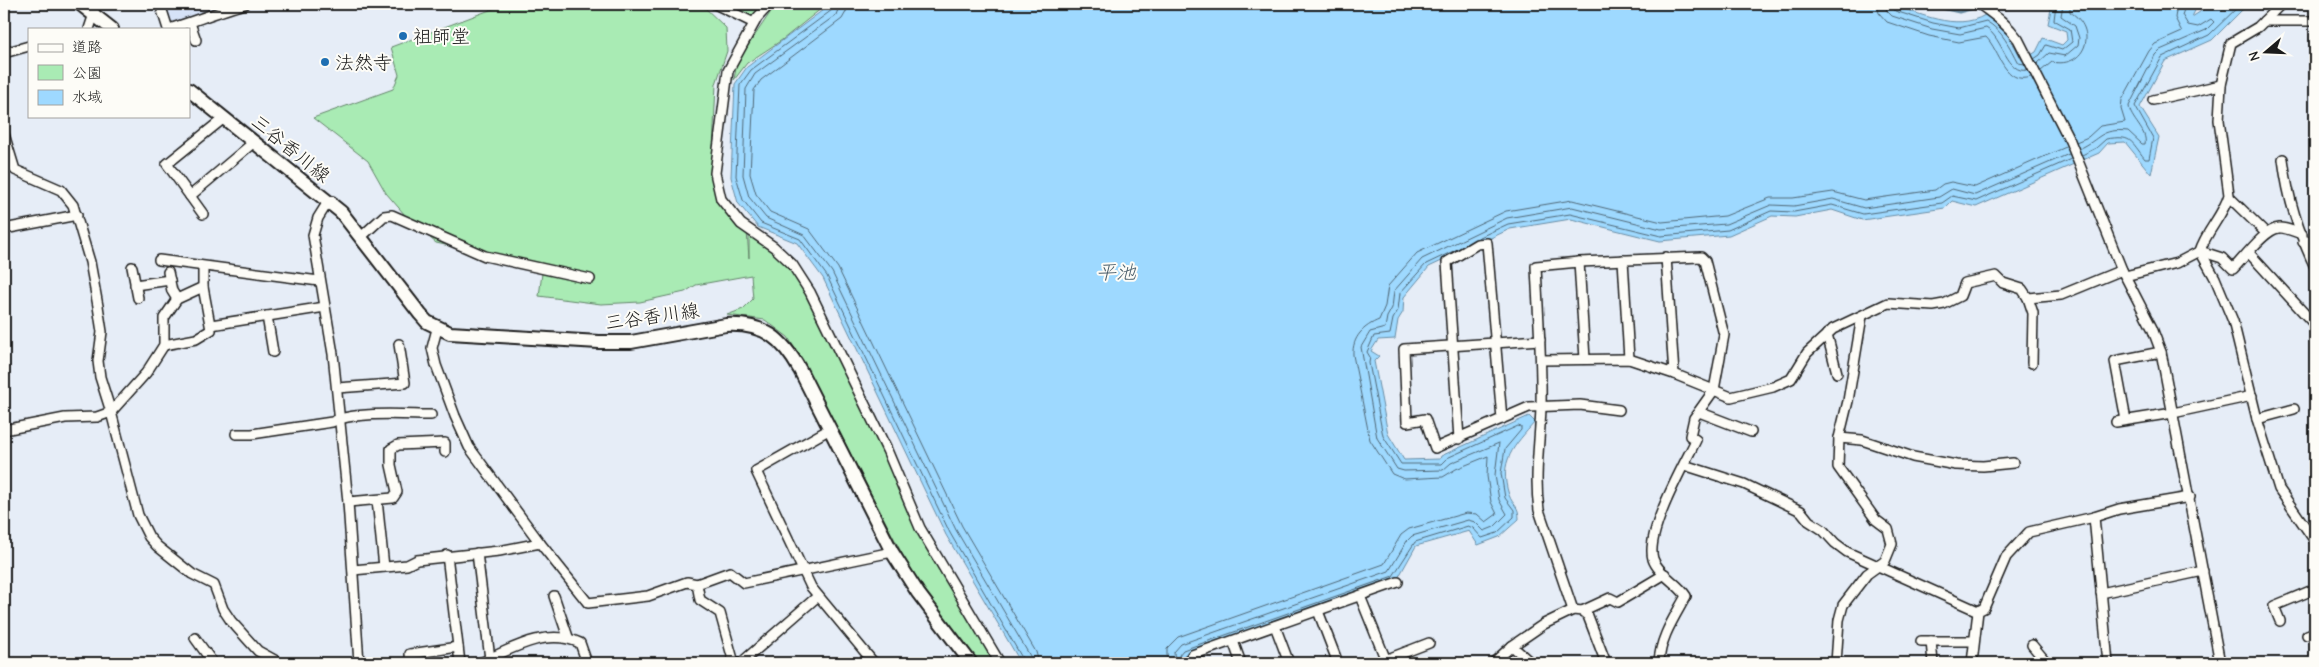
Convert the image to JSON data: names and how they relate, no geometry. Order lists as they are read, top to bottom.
{
  "streets": {
    "main road": ["三谷香川線"]
  },
  "water": ["平池"],
  "places": ["祖師堂", "法然寺"],
  "legend": ["道路", "公園", "水域"],
  "north": "left"
}
